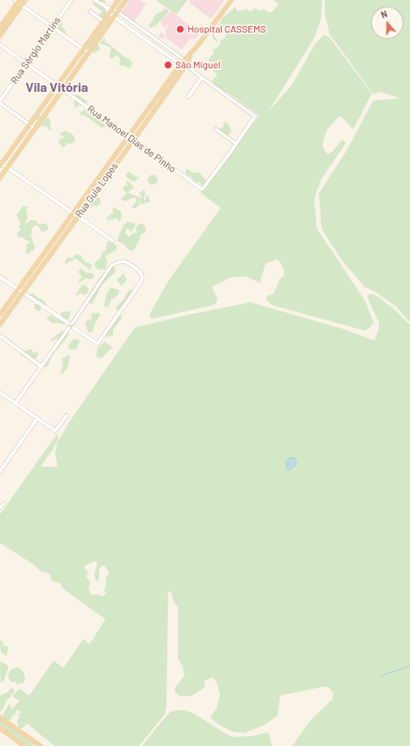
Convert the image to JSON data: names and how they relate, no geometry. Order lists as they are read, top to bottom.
{
  "streets": {
    "main road": ["Rua Guia Lopes"],
    "street": ["Rua Sérgio Martins", "Rua Manoel Dias de Pinho"]
  },
  "crossings": [
    ["Rua Sérgio Martins", "Rua Manoel Dias de Pinho"],
    ["Rua Manoel Dias de Pinho", "Rua Guia Lopes"]
  ],
  "districts": ["Vila Vitória"],
  "places": ["Hospital CASSEMS", "São Miguel"],
  "north": "top"
}
